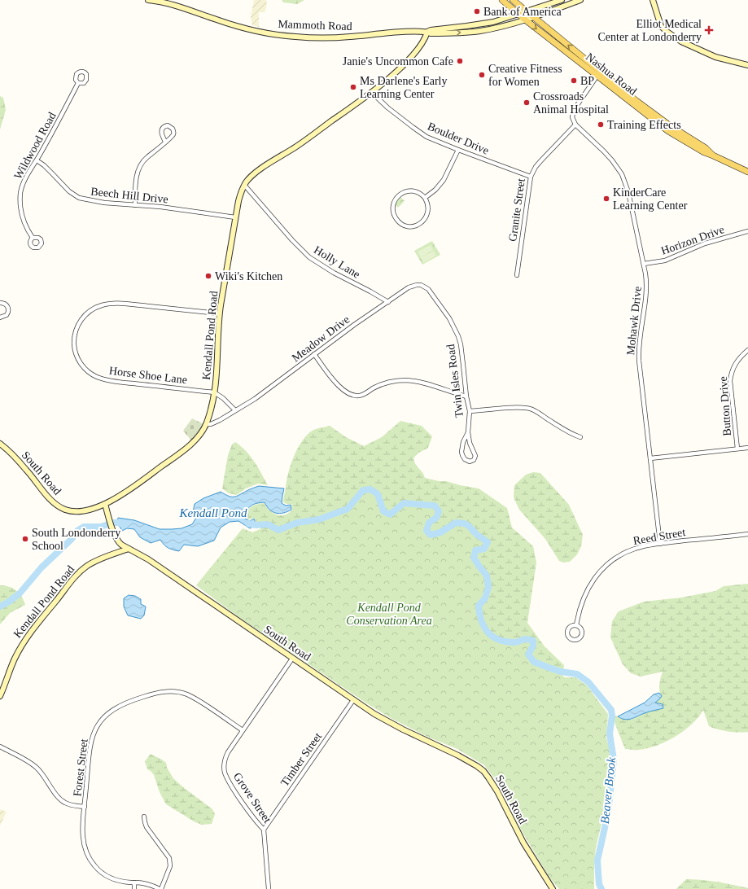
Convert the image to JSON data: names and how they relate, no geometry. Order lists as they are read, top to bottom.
{
  "streets": {
    "main road": ["Nashua Road"],
    "street": [
      "Mammoth Road",
      "Boulder Drive",
      "Wildwood Road",
      "Beech Hill Drive",
      "Granite Street",
      "Horizon Drive",
      "Holly Lane",
      "Mohawk Drive",
      "Kendall Pond Road",
      "Meadow Drive",
      "Horse Shoe Lane",
      "Twin Isles Road",
      "Button Drive",
      "South Road",
      "Reed Street",
      "Timber Street",
      "Forest Street",
      "Grove Street"
    ]
  },
  "crossings": [
    ["Mammoth Road", "Nashua Road"],
    ["Mammoth Road", "Kendall Pond Road"],
    ["Boulder Drive", "Granite Street"],
    ["Boulder Drive", "Kendall Pond Road"],
    ["Wildwood Road", "Beech Hill Drive"],
    ["Beech Hill Drive", "Kendall Pond Road"],
    ["Granite Street", "Mohawk Drive"],
    ["Horizon Drive", "Mohawk Drive"],
    ["Holly Lane", "Kendall Pond Road"],
    ["Holly Lane", "Meadow Drive"],
    ["Mohawk Drive", "Reed Street"],
    ["Kendall Pond Road", "Meadow Drive"],
    ["Kendall Pond Road", "Horse Shoe Lane"],
    ["Kendall Pond Road", "South Road"],
    ["Meadow Drive", "Twin Isles Road"],
    ["South Road", "Timber Street"],
    ["South Road", "Grove Street"],
    ["Timber Street", "Grove Street"],
    ["Forest Street", "Grove Street"]
  ],
  "water": ["Kendall Pond", "Beaver Brook"],
  "parks": ["Kendall Pond Conservation Area"],
  "places": {
    "other": [
      "Bank of America",
      "Janie's Uncommon Cafe",
      "Creative Fitness for Women",
      "BP",
      "Ms Darlene's Early Learning Center",
      "Crossroads Animal Hospital",
      "Training Effects",
      "KinderCare Learning Center",
      "Wiki's Kitchen",
      "South Londonderry School"
    ],
    "health": ["Elliot Medical Center at Londonderry"]
  }
}
